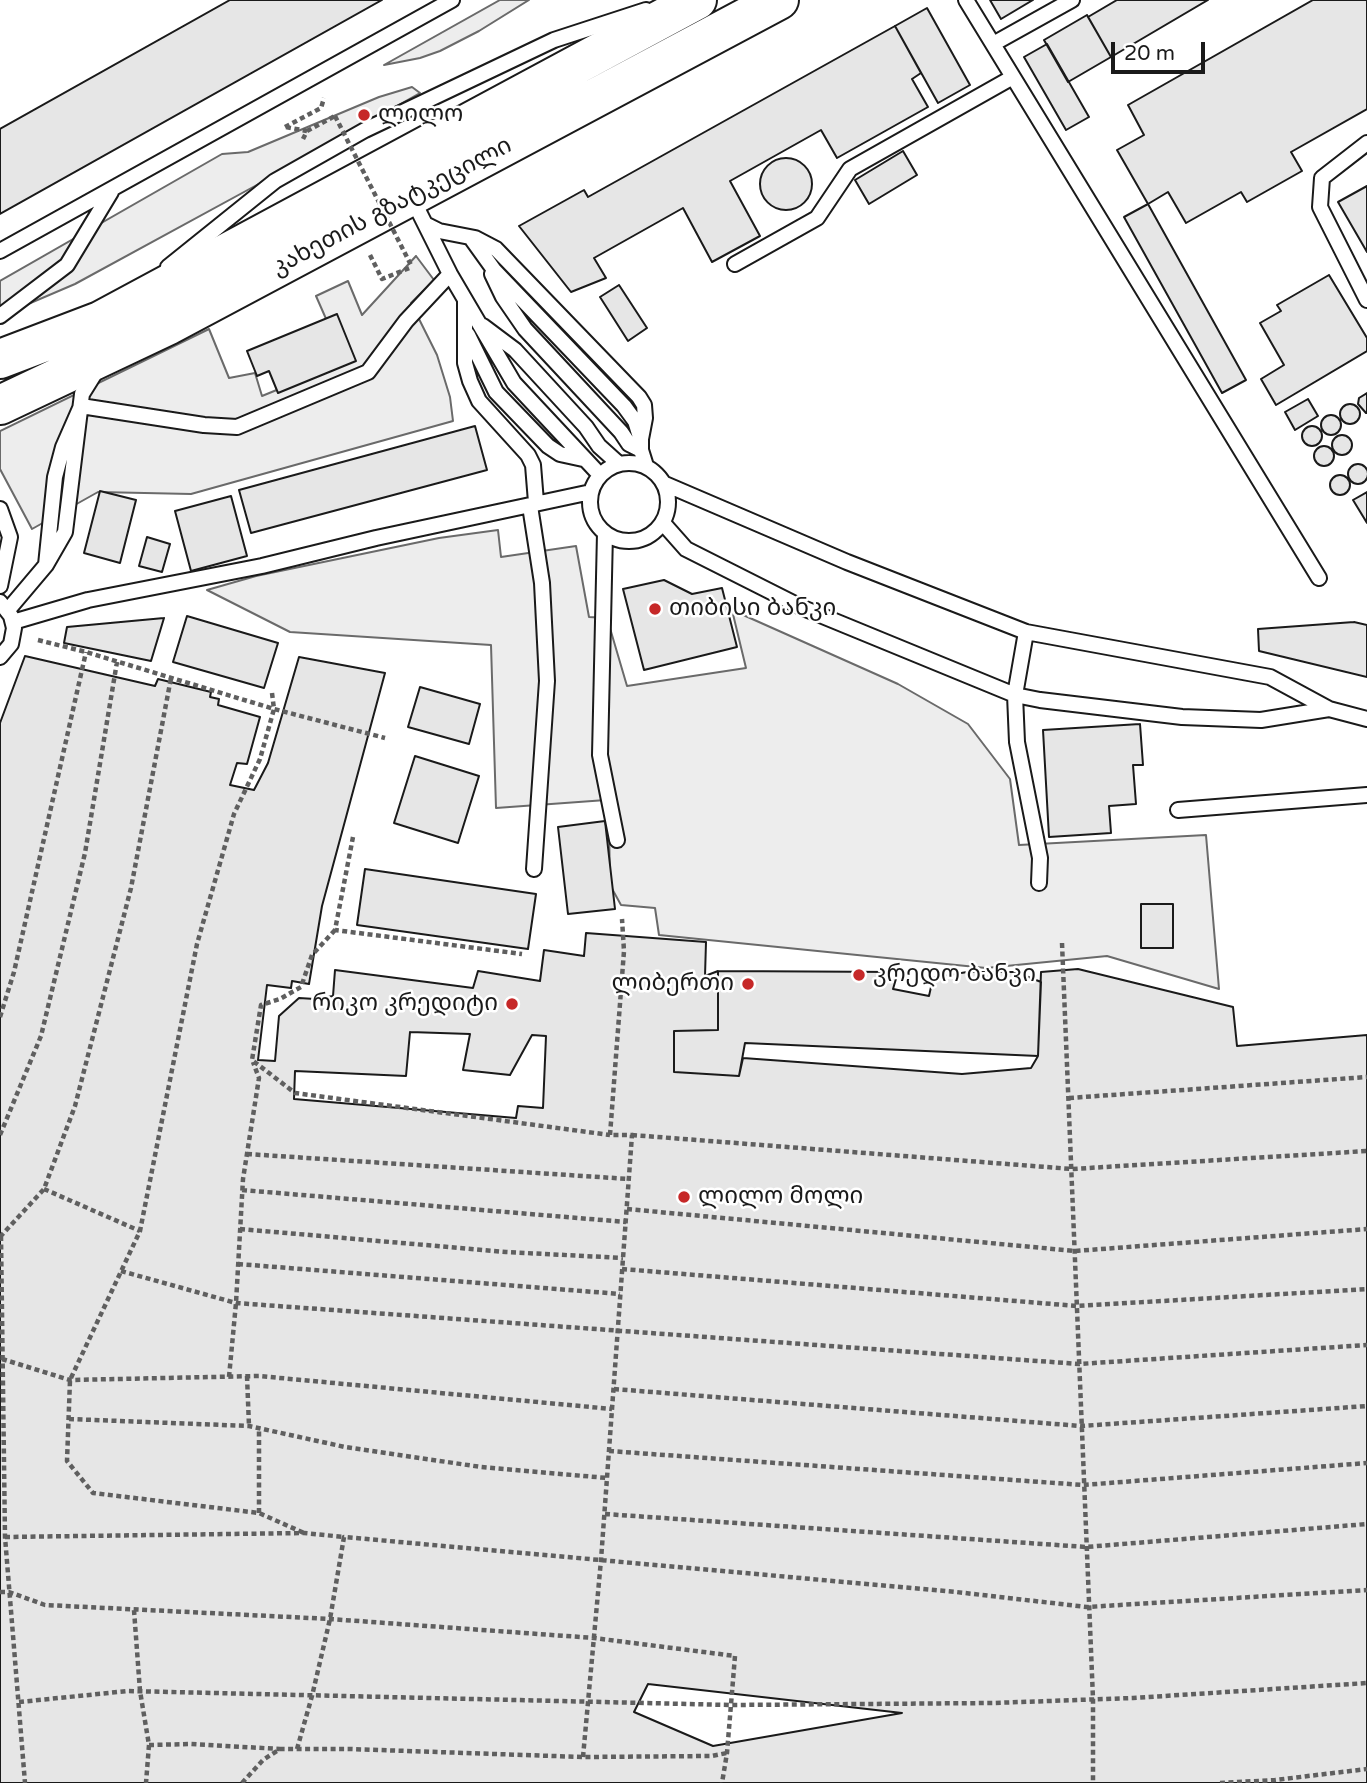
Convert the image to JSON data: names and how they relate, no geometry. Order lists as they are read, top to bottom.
{
  "streets": {
    "highway": ["კახეთის გზატკეცილი"]
  },
  "places": [
    "ლილო",
    "თიბისი ბანკი",
    "კრედო ბანკი",
    "ლიბერთი",
    "რიკო კრედიტი",
    "ლილო მოლი"
  ],
  "scale_bar": "20 m"
}
